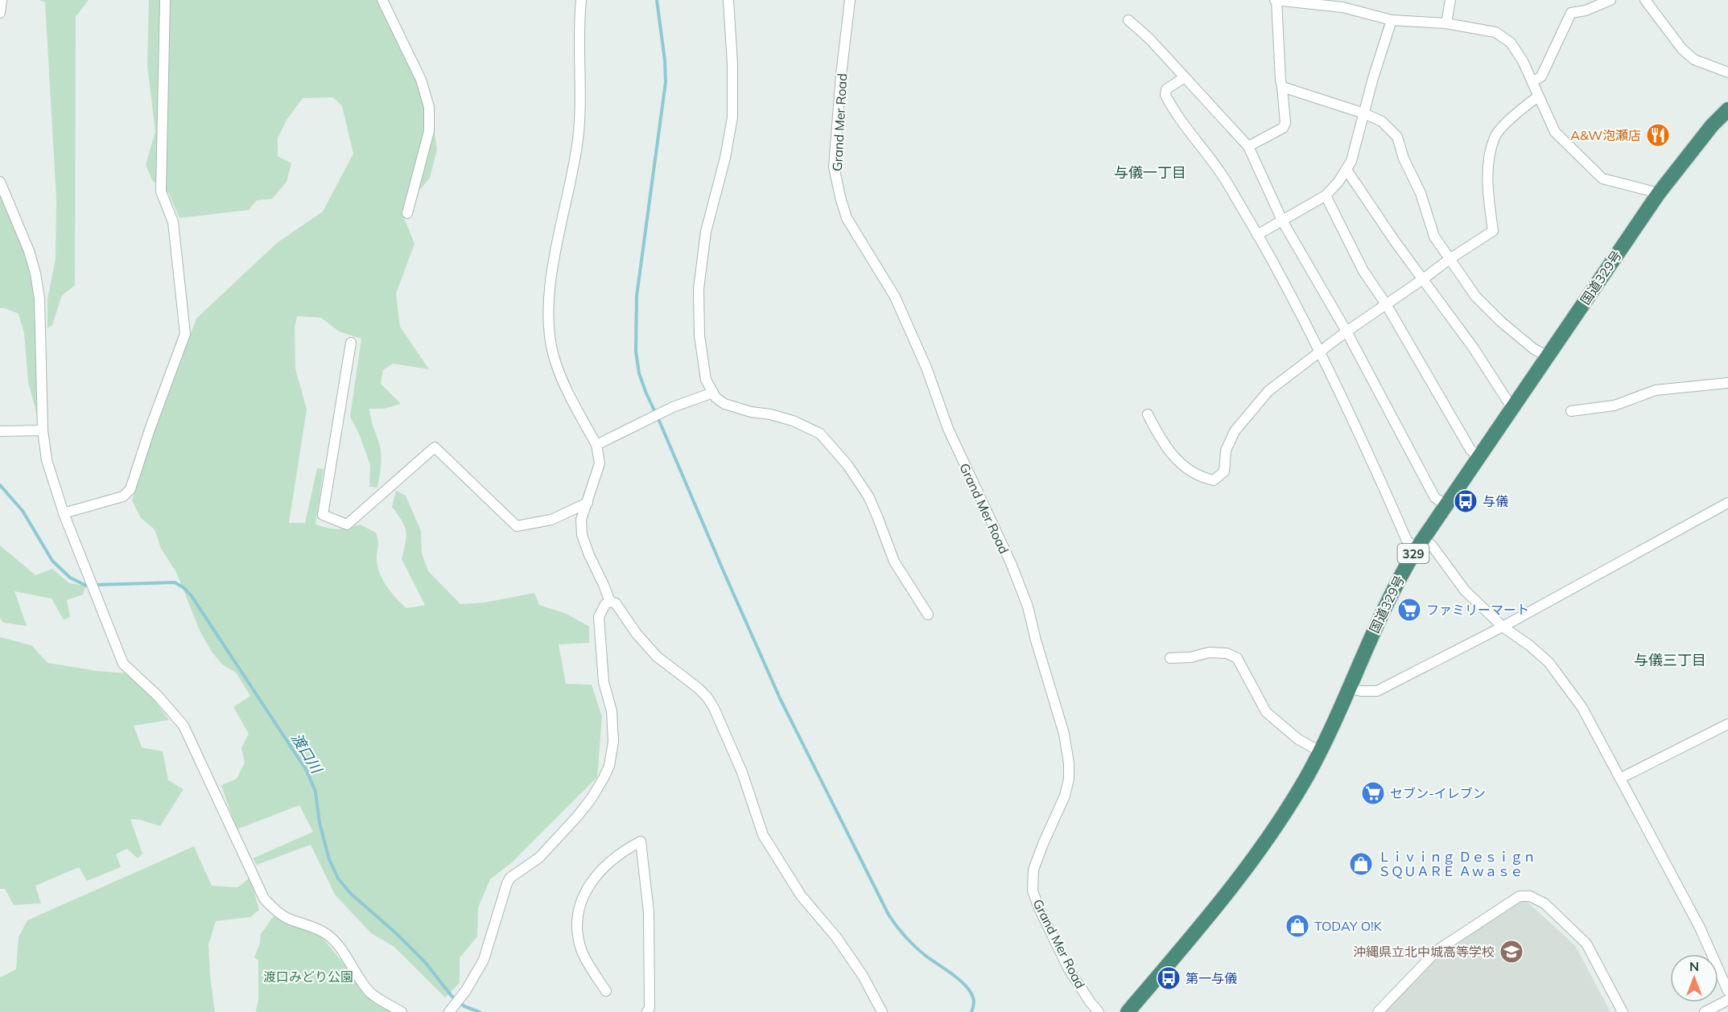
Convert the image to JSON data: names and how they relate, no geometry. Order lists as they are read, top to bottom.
{
  "streets": {
    "highway": ["国道329号", "329"],
    "street": ["Grand Mer Road"]
  },
  "districts": ["与儀一丁目", "与儀三丁目"],
  "water": ["渡口川"],
  "parks": ["渡口みどり公園"],
  "places": {
    "restaurant": ["A&W泡瀬店"],
    "bus stop": ["与儀", "第一与儀"],
    "supermarket": ["ファミリーマート", "セブン-イレブン"],
    "shop": ["Ｌｉｖｉｎｇ Ｄｅｓｉｇｎ ＳＱＵＡＲＥ Ａｗａｓｅ", "TODAY O!K"],
    "school or university": ["沖縄県立北中城高等学校"]
  },
  "north": "top"
}
